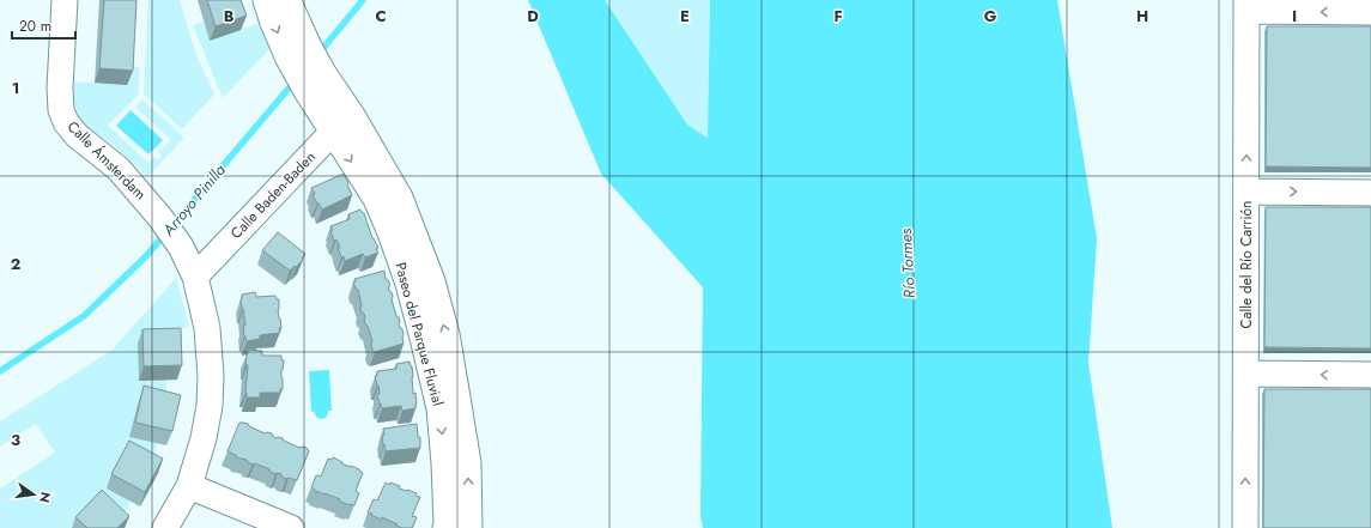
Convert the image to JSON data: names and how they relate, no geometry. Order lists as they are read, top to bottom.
{
  "streets": {
    "street": [
      "Calle Ámsterdam",
      "Calle Baden-Baden",
      "Calle del Río Carrión",
      "Paseo del Parque Fluvial"
    ]
  },
  "crossings": [
    ["Calle Ámsterdam", "Calle Baden-Baden"],
    ["Calle Baden-Baden", "Paseo del Parque Fluvial"]
  ],
  "one_way": ["Calle del Río Carrión"],
  "water": ["Arroyo Pinilla", "Río Tormes"],
  "scale_bar": "20 m",
  "north": "right",
  "grid": {
    "columns": [
      "B",
      "C",
      "D",
      "E",
      "F",
      "G",
      "H",
      "I"
    ],
    "rows": ["1", "2", "3"]
  }
}
